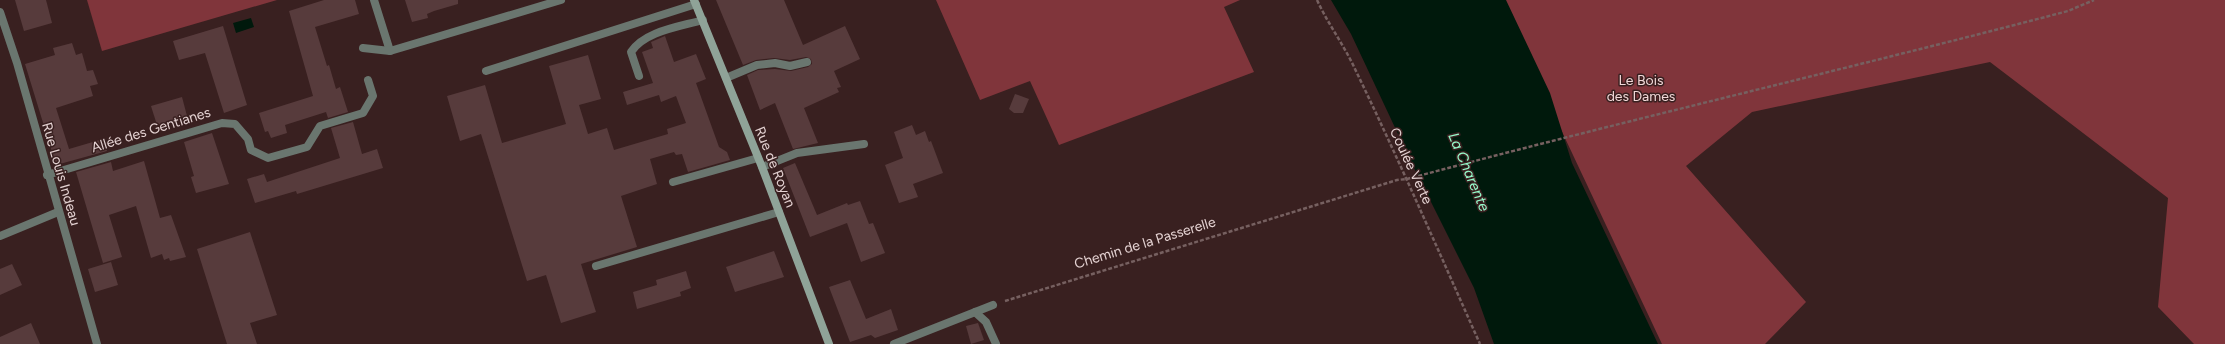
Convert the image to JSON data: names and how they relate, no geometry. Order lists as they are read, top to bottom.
{
  "streets": {
    "main road": ["Rue de Royan"],
    "street": ["Allée des Gentianes", "Rue Louis Indeau"],
    "path": ["Coulée Verte", "Chemin de la Passerelle"]
  },
  "crossings": [
    ["Allée des Gentianes", "Rue Louis Indeau"],
    ["Coulée Verte", "Chemin de la Passerelle"]
  ],
  "water": ["La Charente"],
  "parks": ["Le Bois des Dames"]
}
